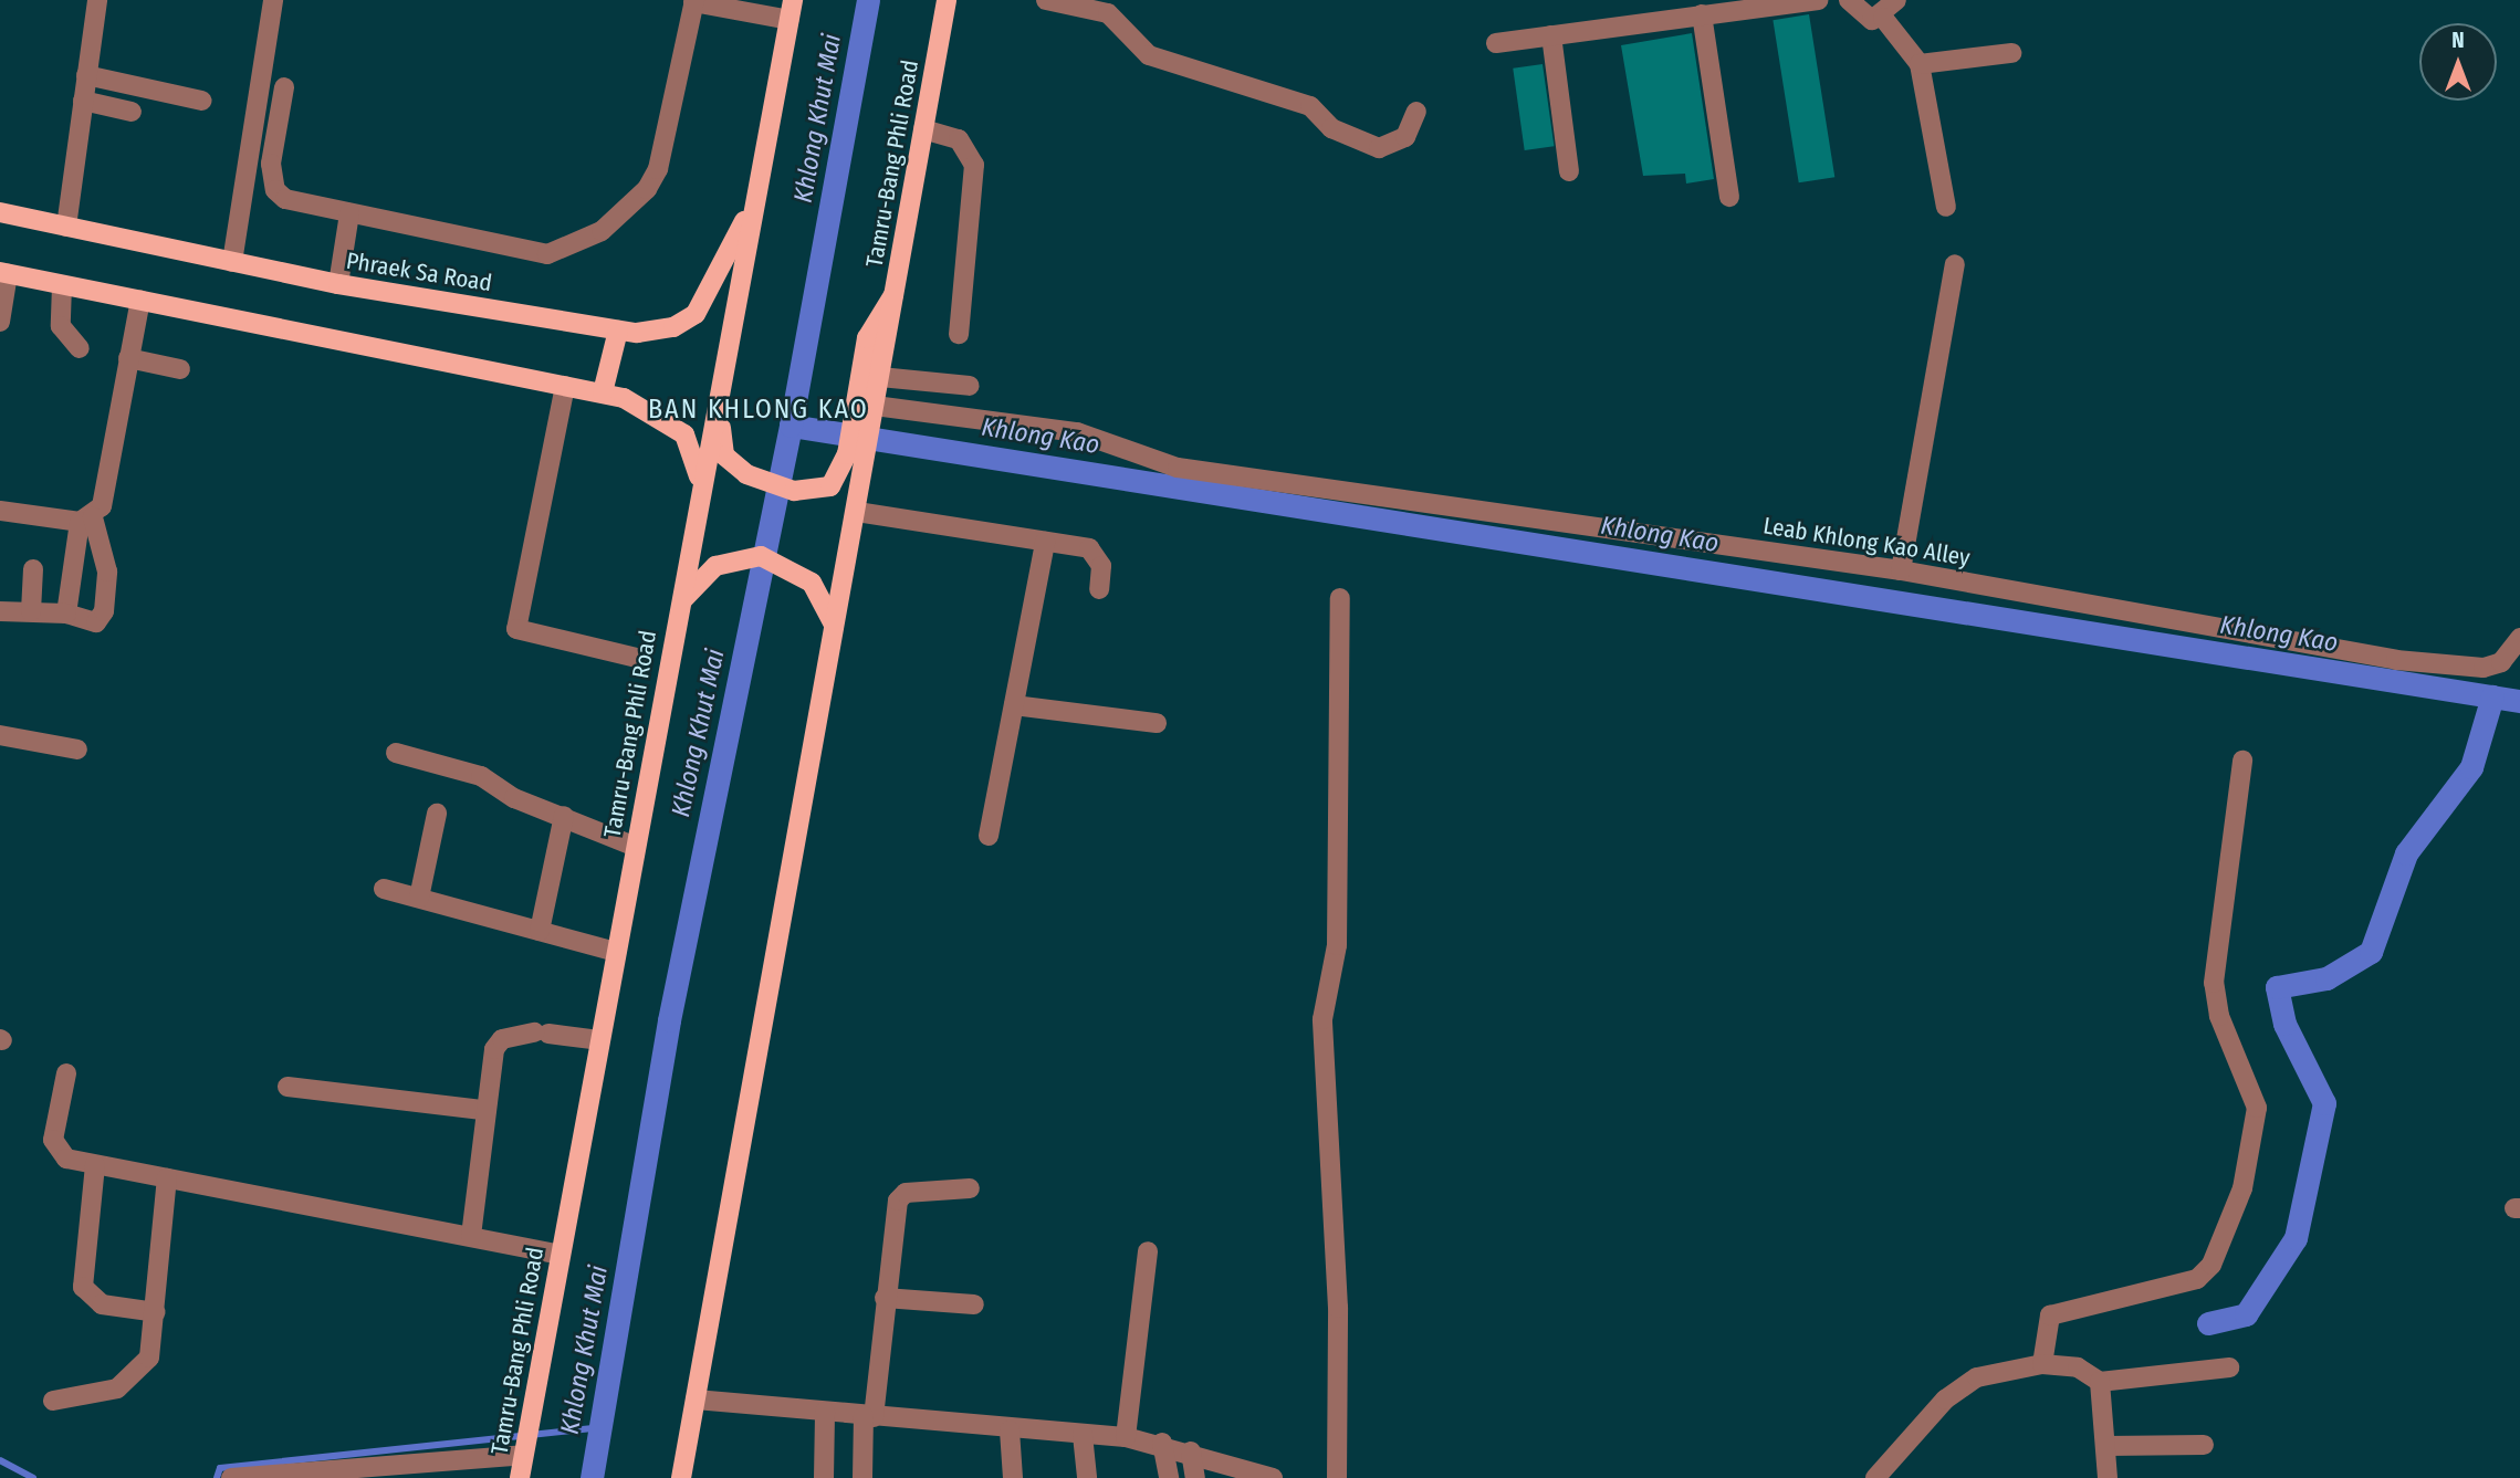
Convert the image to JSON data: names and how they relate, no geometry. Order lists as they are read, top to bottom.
{
  "streets": {
    "main road": ["Tamru-Bang Phli Road", "Phraek Sa Road"],
    "street": ["Leab Khlong Kao Alley"]
  },
  "crossings": [
    ["Tamru-Bang Phli Road", "Phraek Sa Road"],
    ["Tamru-Bang Phli Road", "Leab Khlong Kao Alley"]
  ],
  "districts": ["BAN KHLONG KAO"],
  "water": ["Khlong Khut Mai", "Khlong Kao"],
  "north": "top"
}
